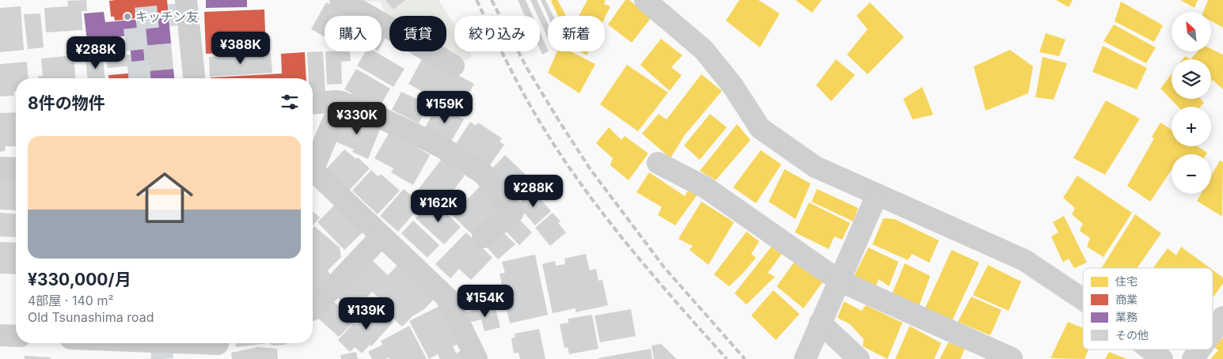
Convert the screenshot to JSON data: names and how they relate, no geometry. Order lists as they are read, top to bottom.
{
  "places": ["キッチン友"],
  "legend": [
    "住宅",
    "商業",
    "業務",
    "その他"
  ],
  "north": "top left",
  "page": {
    "map_buttons": ["+", "−"],
    "chip": [
      "購入",
      "賃貸",
      "絞り込み",
      "新着"
    ],
    "price": [
      "¥388K",
      "¥288K",
      "¥159K",
      "¥330K",
      "¥288K",
      "¥162K",
      "¥154K",
      "¥139K"
    ],
    "heading": "8件の物件",
    "list": [
      {
        "name": "¥330,000/月",
        "note": "4部屋 · 140 m² · Old Tsunashima road"
      }
    ]
  }
}
